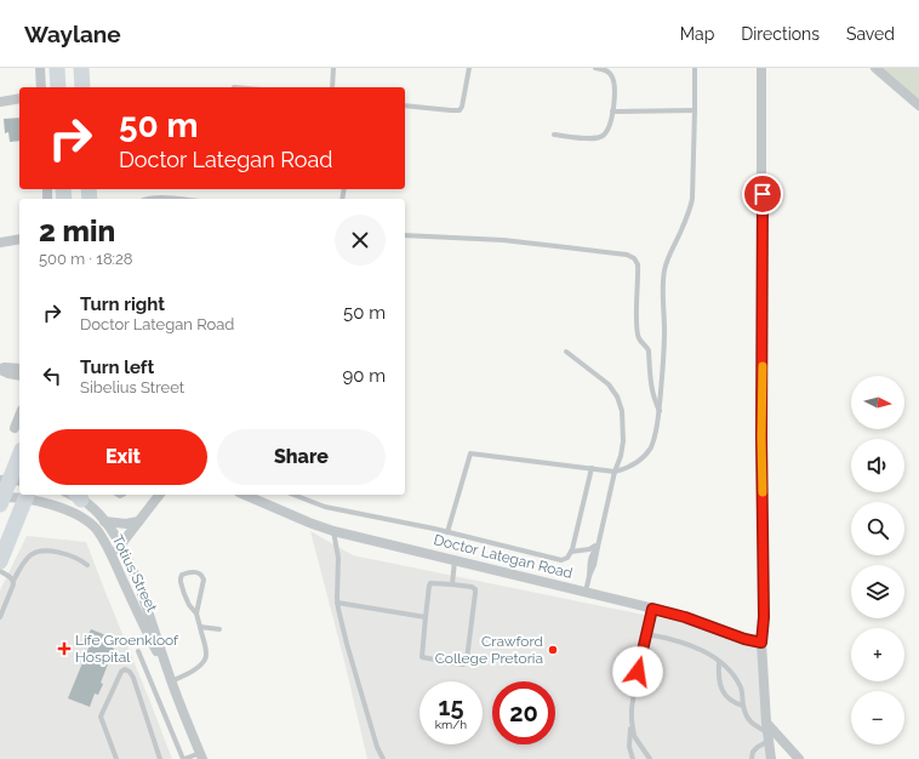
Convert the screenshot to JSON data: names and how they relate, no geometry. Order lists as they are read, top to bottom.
{
  "streets": {
    "street": ["Doctor Lategan Road", "Totius Street"]
  },
  "places": {
    "health": ["Life Groenkloof Hospital"],
    "other": ["Crawford College Pretoria"]
  },
  "north": "right",
  "page": {
    "header": "Waylane",
    "nav": ["Map", "Directions", "Saved"],
    "turn": ["50 m", "Doctor Lategan Road"],
    "heading": ["2 min", "500 m · 18:28"],
    "list": [
      {
        "name": "Turn right",
        "note": "Doctor Lategan Road",
        "value": "50 m"
      },
      {
        "name": "Turn left",
        "note": "Sibelius Street",
        "value": "90 m"
      }
    ],
    "map_buttons": ["+", "−"],
    "buttons": ["Exit", "Share"],
    "speed": "15 km/h",
    "limit": "20"
  }
}
